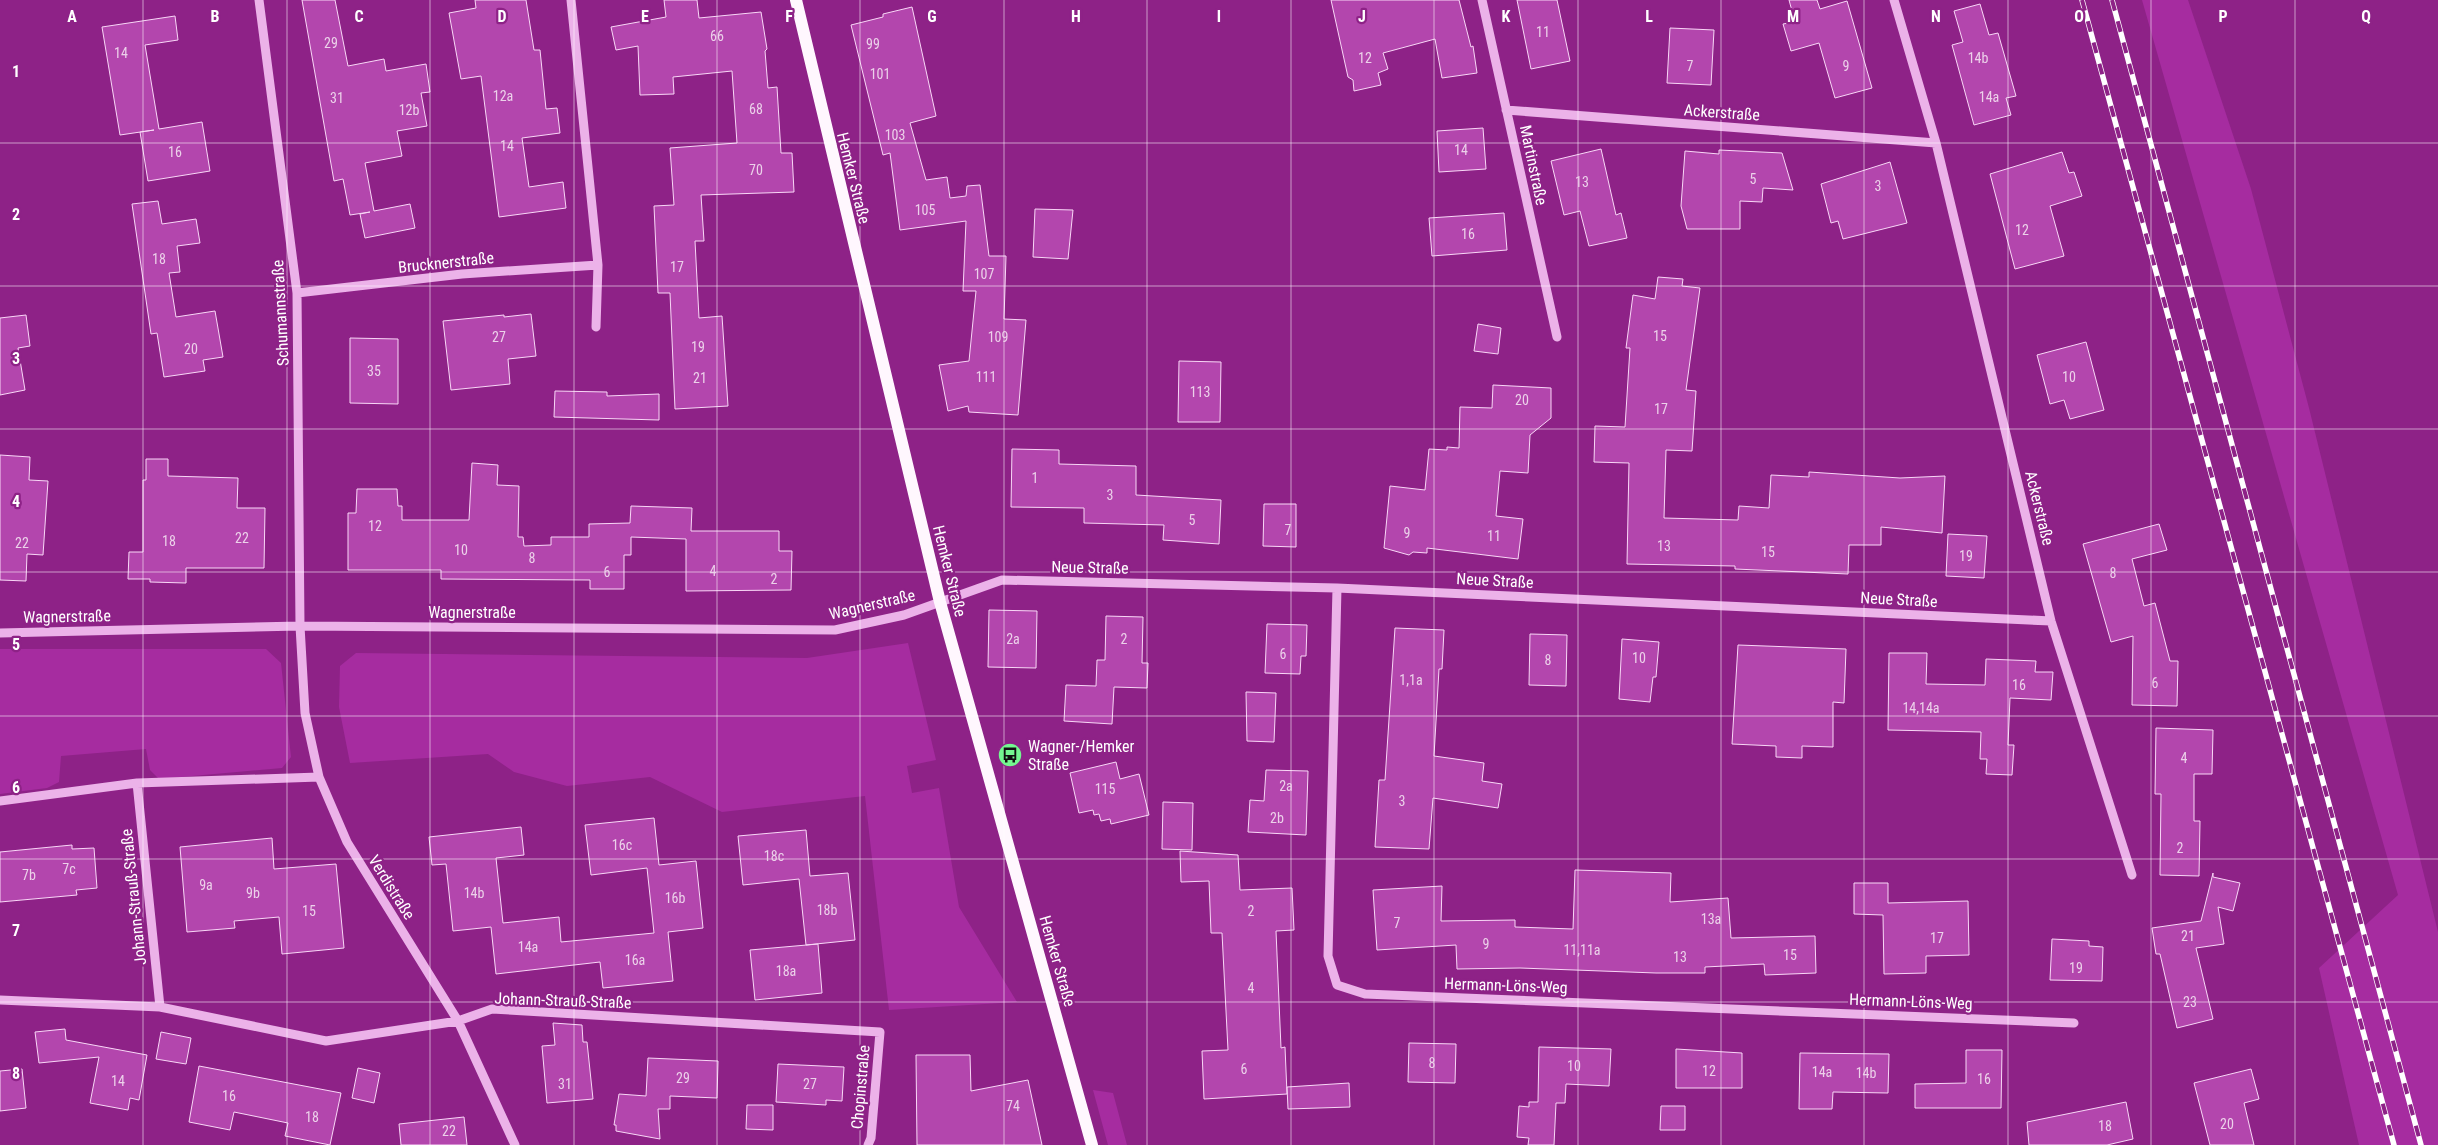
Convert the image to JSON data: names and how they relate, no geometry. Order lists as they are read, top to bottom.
{
  "streets": {
    "main road": ["Hemker Straße"],
    "street": [
      "Ackerstraße",
      "Martinstraße",
      "Brucknerstraße",
      "Schumannstraße",
      "Neue Straße",
      "Wagnerstraße",
      "Verdistraße",
      "Johann-Strauß-Straße",
      "Hermann-Löns-Weg",
      "Chopinstraße"
    ]
  },
  "crossings": [
    ["Ackerstraße", "Martinstraße"],
    ["Ackerstraße", "Neue Straße"],
    ["Hemker Straße", "Neue Straße"],
    ["Hemker Straße", "Wagnerstraße"],
    ["Brucknerstraße", "Schumannstraße"],
    ["Schumannstraße", "Wagnerstraße"],
    ["Schumannstraße", "Verdistraße"],
    ["Neue Straße", "Wagnerstraße"],
    ["Neue Straße", "Hermann-Löns-Weg"],
    ["Wagnerstraße", "Verdistraße"],
    ["Verdistraße", "Johann-Strauß-Straße"],
    ["Johann-Strauß-Straße", "Chopinstraße"]
  ],
  "places": {
    "bus stop": ["Wagner-/Hemker Straße"]
  },
  "house_numbers": [
    "11",
    "66",
    "29",
    "99",
    "14",
    "12",
    "14b",
    "7",
    "9",
    "101",
    "12a",
    "14a",
    "31",
    "68",
    "12b",
    "103",
    "14",
    "14",
    "16",
    "70",
    "5",
    "13",
    "3",
    "105",
    "12",
    "16",
    "18",
    "17",
    "107",
    "15",
    "27",
    "109",
    "19",
    "20",
    "35",
    "111",
    "10",
    "21",
    "113",
    "20",
    "17",
    "1",
    "3",
    "5",
    "12",
    "7",
    "9",
    "11",
    "22",
    "18",
    "22",
    "13",
    "10",
    "15",
    "19",
    "8",
    "4",
    "6",
    "8",
    "2",
    "2a",
    "2",
    "6",
    "10",
    "8",
    "1,1a",
    "6",
    "16",
    "14,14a",
    "4",
    "2a",
    "115",
    "3",
    "2b",
    "16c",
    "2",
    "18c",
    "7c",
    "7b",
    "9a",
    "9b",
    "14b",
    "16b",
    "18b",
    "15",
    "2",
    "13a",
    "7",
    "21",
    "17",
    "9",
    "14a",
    "11,11a",
    "15",
    "13",
    "16a",
    "19",
    "18a",
    "4",
    "23",
    "8",
    "10",
    "6",
    "12",
    "14a",
    "14b",
    "29",
    "16",
    "14",
    "31",
    "27",
    "16",
    "74",
    "18",
    "20",
    "18",
    "22"
  ],
  "grid": {
    "columns": [
      "A",
      "B",
      "C",
      "D",
      "E",
      "F",
      "G",
      "H",
      "I",
      "J",
      "K",
      "L",
      "M",
      "N",
      "O",
      "P",
      "Q"
    ],
    "rows": [
      "1",
      "2",
      "3",
      "4",
      "5",
      "6",
      "7",
      "8"
    ]
  }
}
